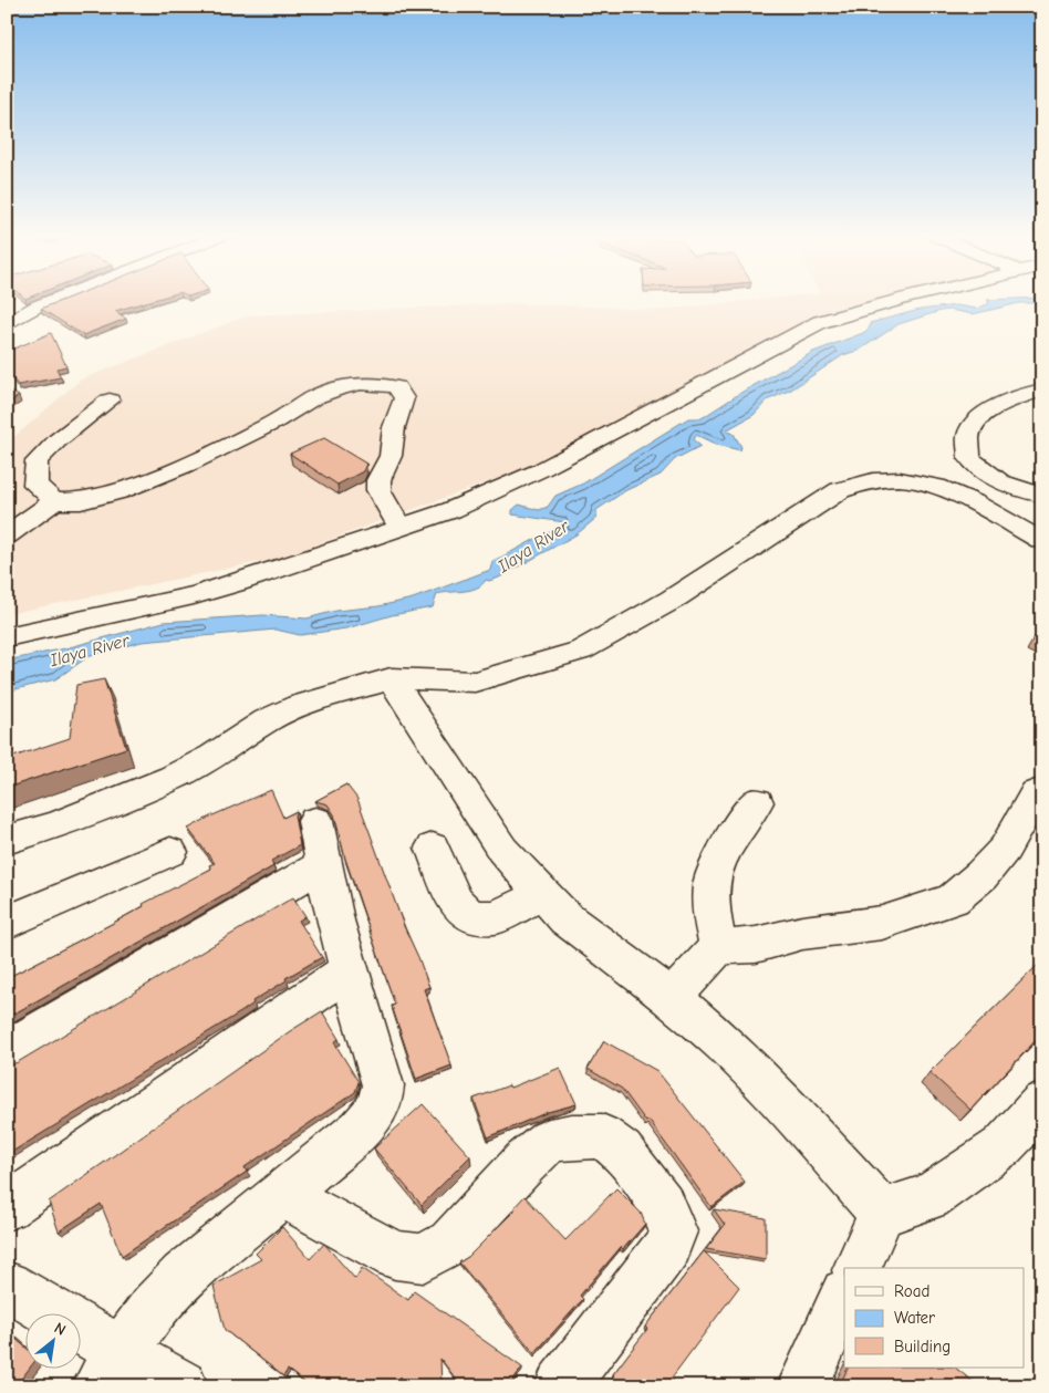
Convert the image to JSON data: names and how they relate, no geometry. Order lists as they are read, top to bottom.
{
  "water": ["Ilaya River"],
  "legend": ["Road", "Water", "Building"],
  "north": "top right"
}
